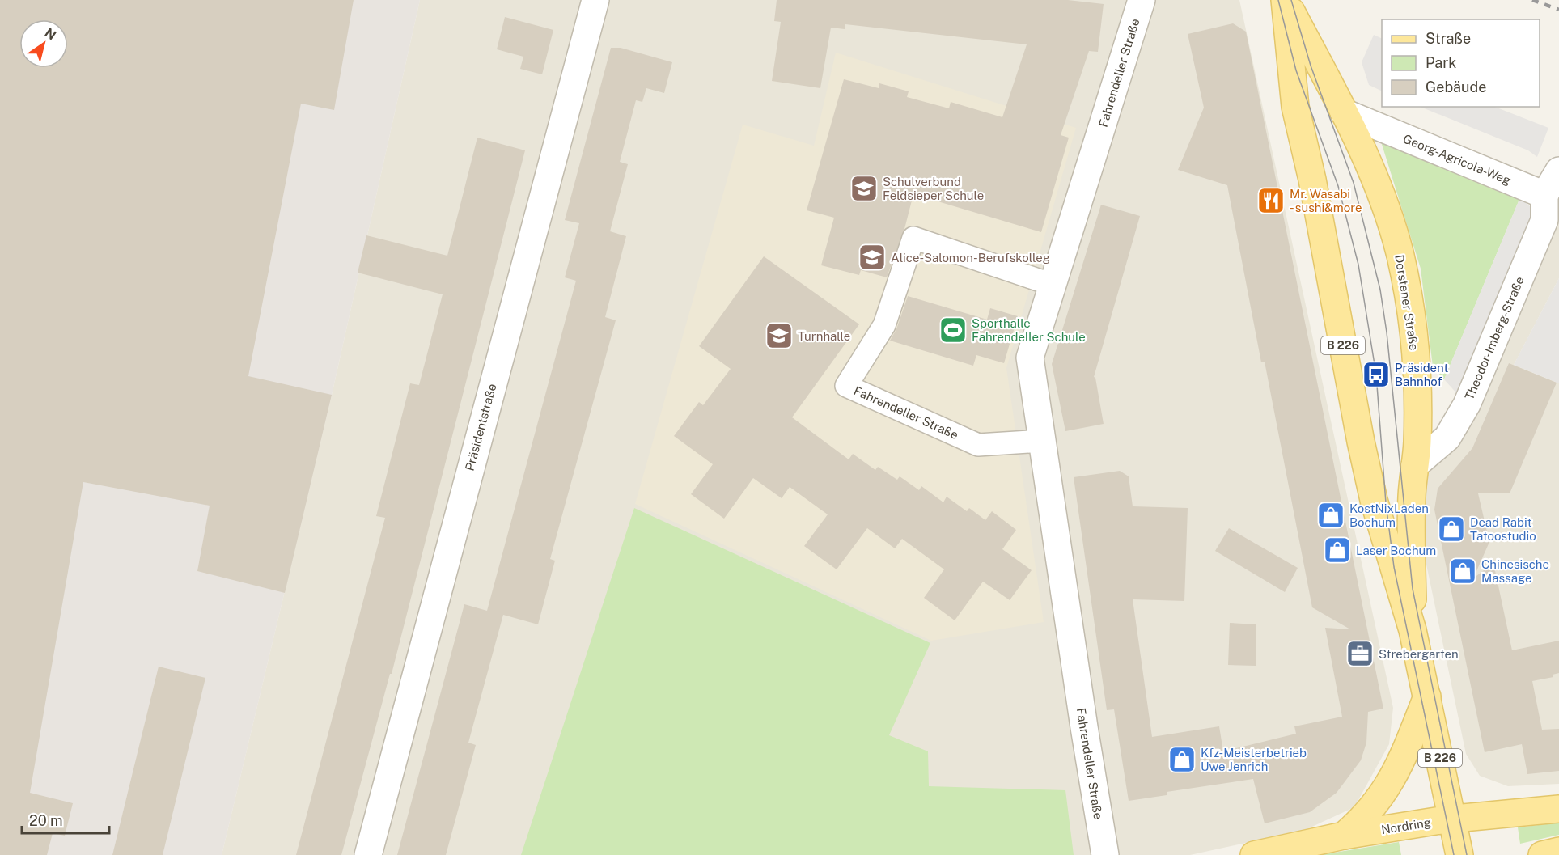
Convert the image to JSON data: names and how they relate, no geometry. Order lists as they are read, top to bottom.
{
  "streets": {
    "main road": ["Dorstener Straße", "B 226", "Nordring"],
    "street": [
      "Fahrendeller Straße",
      "Georg-Agricola-Weg",
      "Theodor-Imberg-Straße",
      "Präsidentstraße"
    ]
  },
  "crossings": [
    ["Georg-Agricola-Weg", "Dorstener Straße"],
    ["Georg-Agricola-Weg", "Theodor-Imberg-Straße"],
    ["Dorstener Straße", "Theodor-Imberg-Straße"],
    ["Dorstener Straße", "B 226"],
    ["Dorstener Straße", "Nordring"],
    ["B 226", "Nordring"]
  ],
  "places": {
    "school or university": ["Schulverbund Feldsieper Schule", "Alice-Salomon-Berufskolleg", "Turnhalle"],
    "restaurant": ["Mr. Wasabi - sushi&more"],
    "sports": ["Sporthalle Fahrendeller Schule"],
    "bus stop": ["Präsident Bahnhof"],
    "shop": [
      "KostNixLaden Bochum",
      "Dead Rabit Tatoostudio",
      "Laser Bochum",
      "Chinesische Massage",
      "Kfz-Meisterbetrieb Uwe Jenrich"
    ],
    "office": ["Strebergarten"]
  },
  "legend": ["Straße", "Park", "Gebäude"],
  "scale_bar": "20 m",
  "north": "top right"
}
